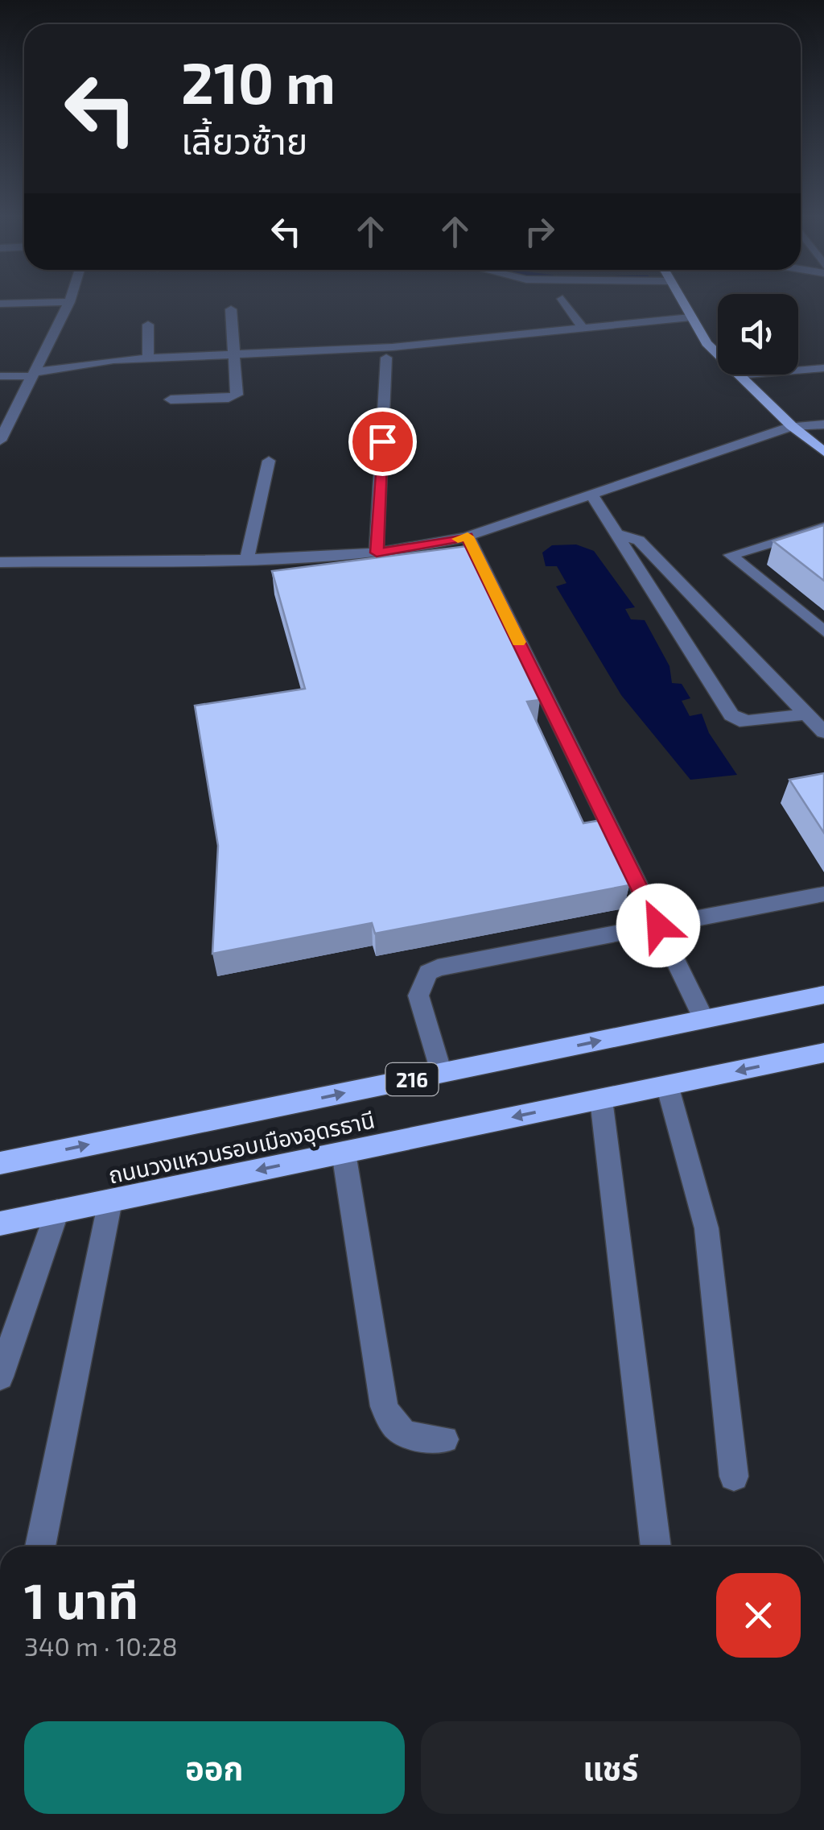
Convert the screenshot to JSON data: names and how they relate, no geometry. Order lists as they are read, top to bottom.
{
  "streets": {
    "main road": ["216", "ถนนวงแหวนรอบเมืองอุดรธานี"]
  },
  "page": {
    "turn": ["210 m", "เลี้ยวซ้าย"],
    "heading": ["1 นาที", "340 m · 10:28"],
    "buttons": ["ออก", "แชร์"]
  }
}
